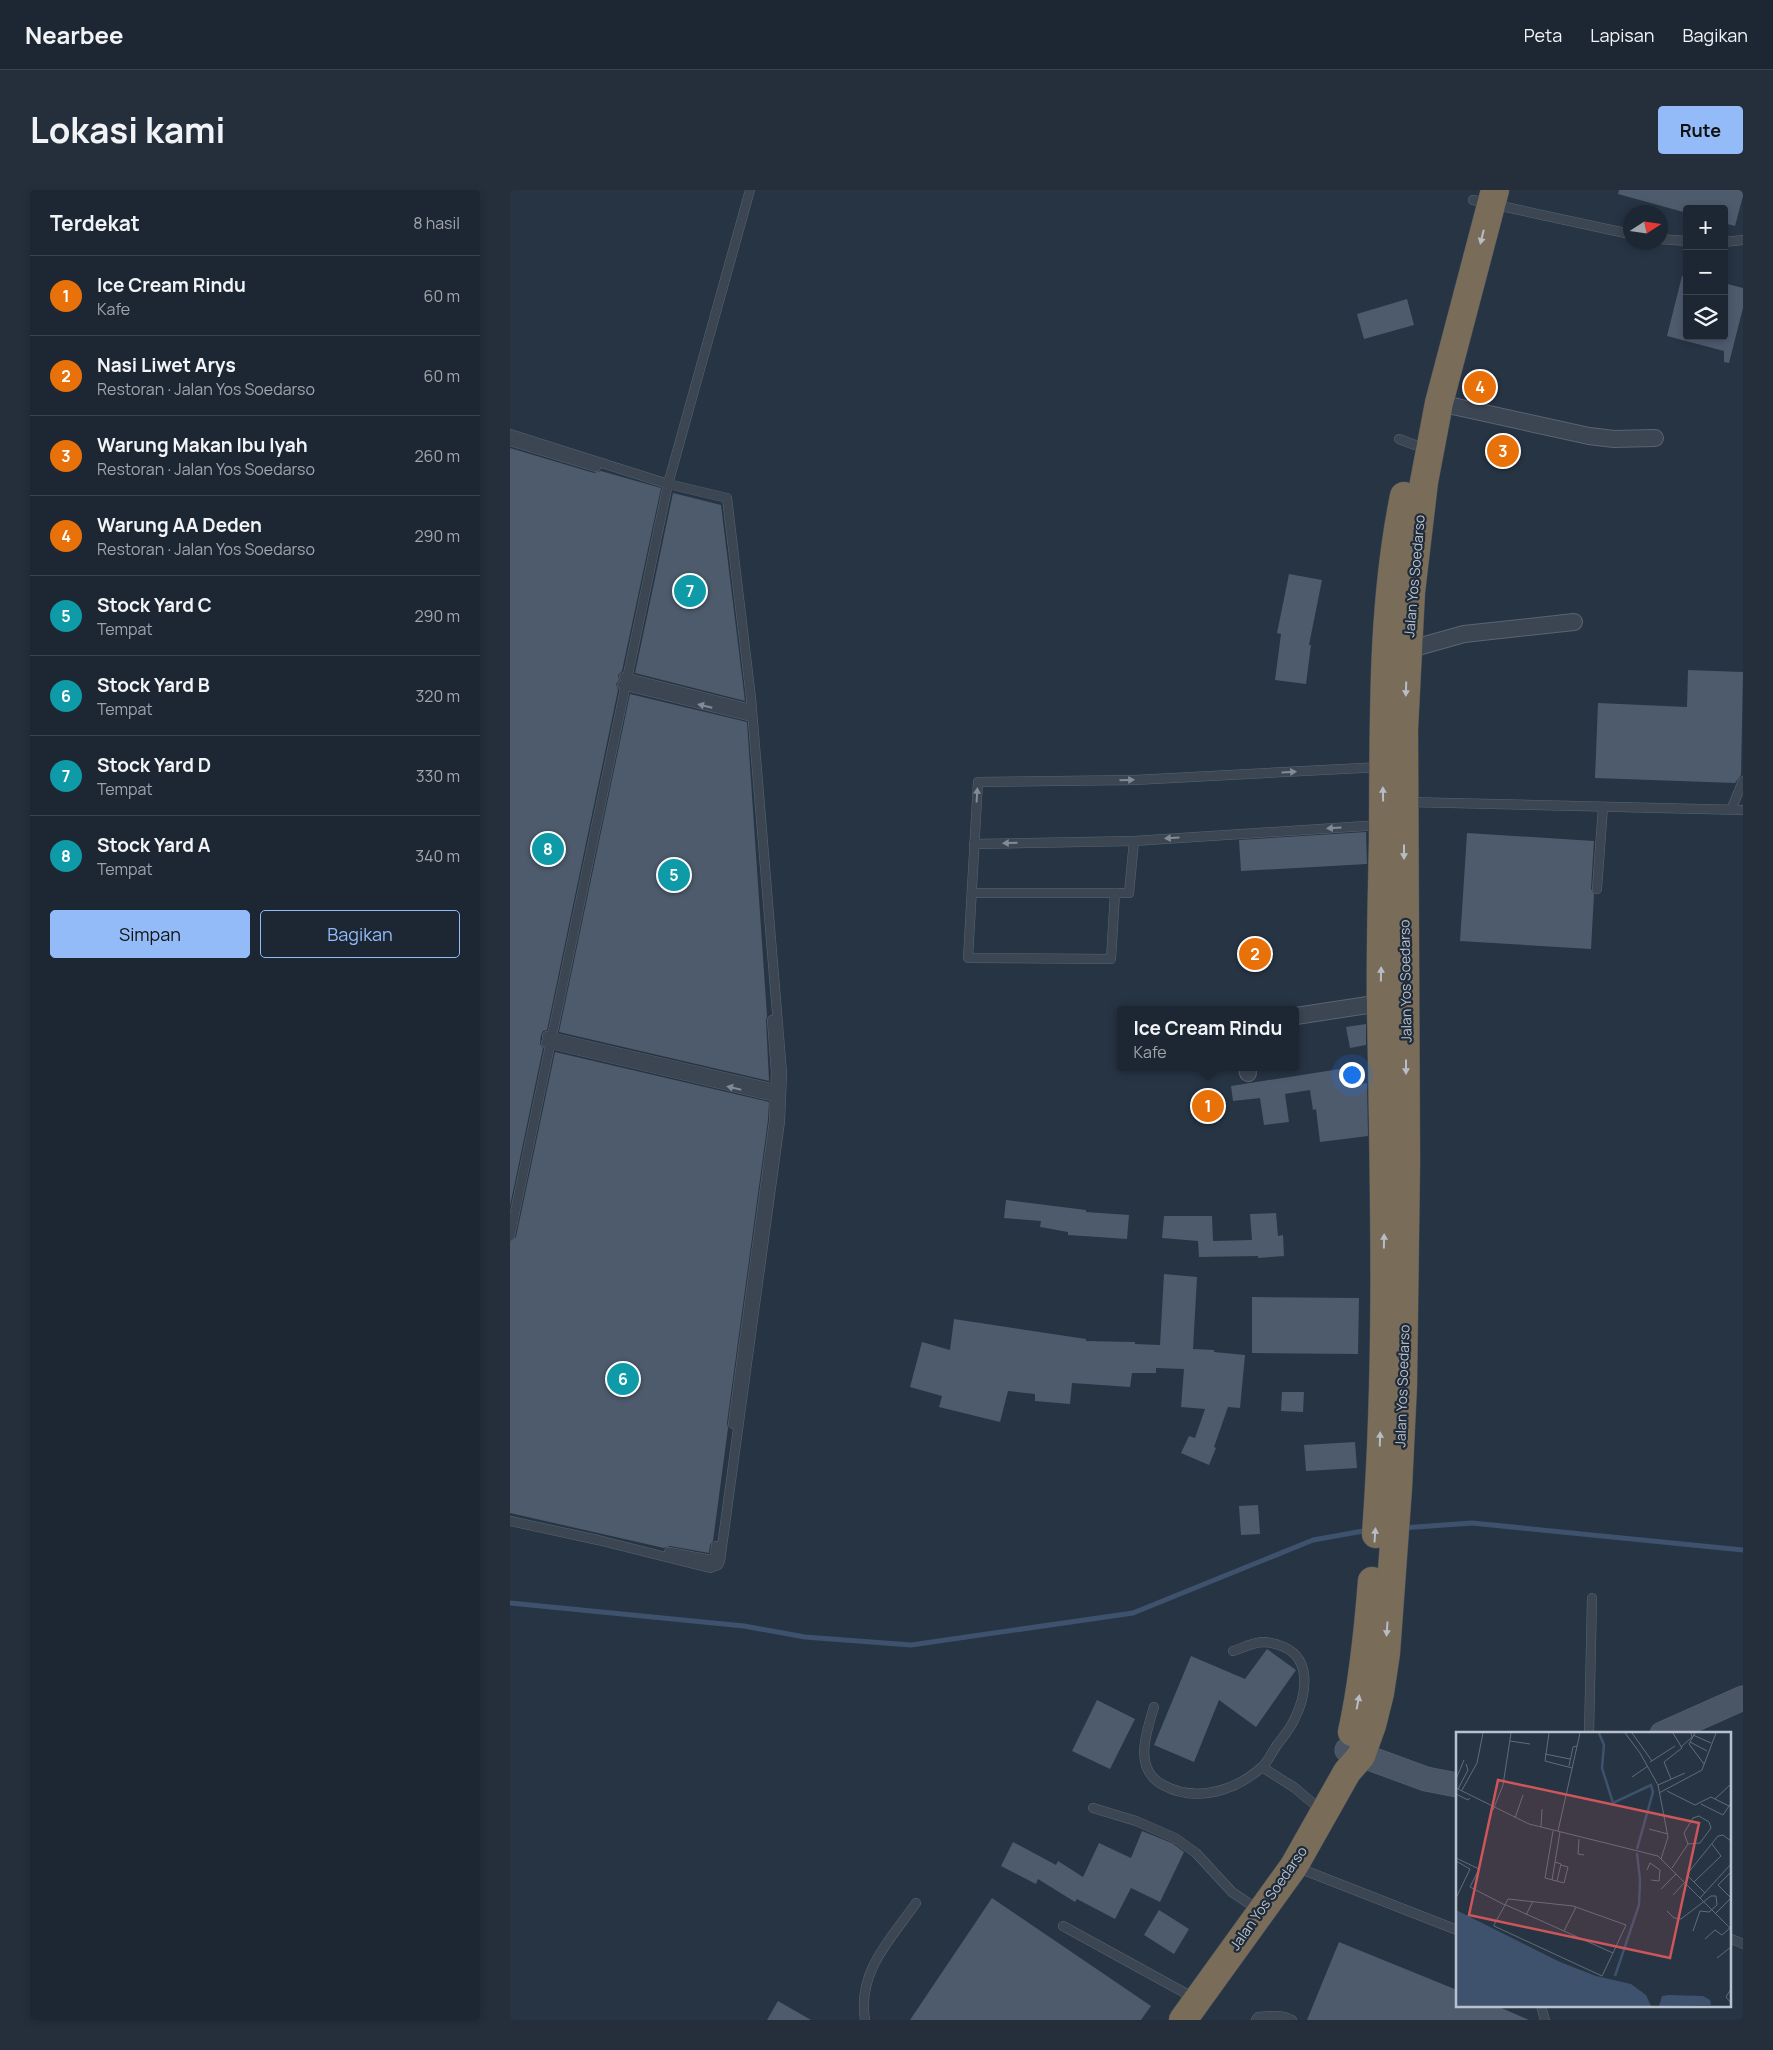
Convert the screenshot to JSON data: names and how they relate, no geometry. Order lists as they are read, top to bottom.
{
  "streets": {
    "highway": ["Jalan Yos Soedarso"]
  },
  "north": "right",
  "page": {
    "header": "Nearbee",
    "nav": ["Peta", "Lapisan", "Bagikan"],
    "title": "Lokasi kami",
    "buttons": [
      "Rute",
      ["Simpan", "Bagikan"]
    ],
    "heading": ["Terdekat", "8 hasil"],
    "map_buttons": ["+", "−"],
    "list": [
      {
        "mark": "1",
        "name": "Ice Cream Rindu",
        "note": "Kafe",
        "value": "60 m"
      },
      {
        "mark": "2",
        "name": "Nasi Liwet Arys",
        "note": "Restoran · Jalan Yos Soedarso",
        "value": "60 m"
      },
      {
        "mark": "3",
        "name": "Warung Makan Ibu Iyah",
        "note": "Restoran · Jalan Yos Soedarso",
        "value": "260 m"
      },
      {
        "mark": "4",
        "name": "Warung AA Deden",
        "note": "Restoran · Jalan Yos Soedarso",
        "value": "290 m"
      },
      {
        "mark": "5",
        "name": "Stock Yard C",
        "note": "Tempat",
        "value": "290 m"
      },
      {
        "mark": "6",
        "name": "Stock Yard B",
        "note": "Tempat",
        "value": "320 m"
      },
      {
        "mark": "7",
        "name": "Stock Yard D",
        "note": "Tempat",
        "value": "330 m"
      },
      {
        "mark": "8",
        "name": "Stock Yard A",
        "note": "Tempat",
        "value": "340 m"
      }
    ],
    "pins": [
      "4",
      "3",
      "7",
      "8",
      "5",
      "2",
      "1",
      "6"
    ],
    "popup": ["Ice Cream Rindu", "Kafe"]
  }
}
